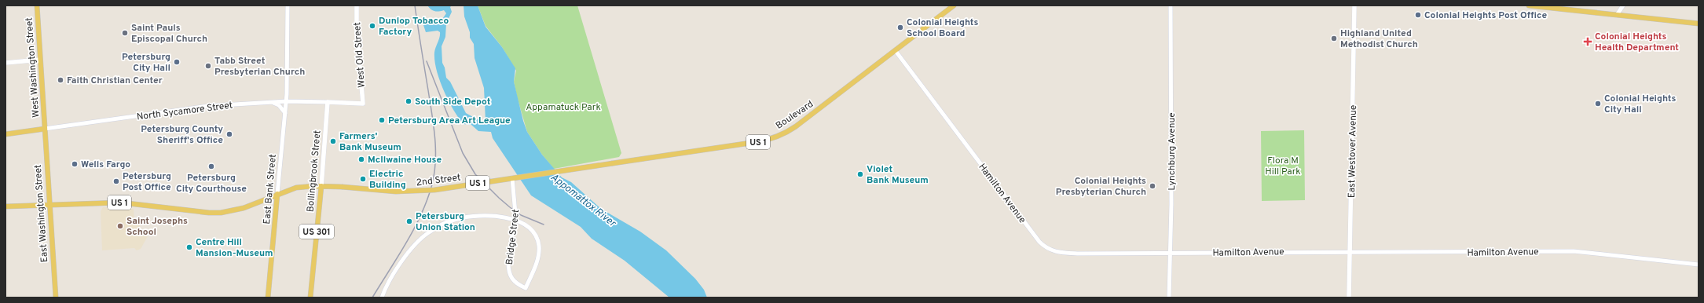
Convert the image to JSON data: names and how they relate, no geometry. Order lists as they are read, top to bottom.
{
  "streets": {
    "main road": [
      "West Old Street",
      "West Washington Street",
      "North Sycamore Street",
      "Boulevard",
      "US 1",
      "East Westover Avenue",
      "Bollingbrook Street",
      "2nd Street",
      "East Bank Street",
      "East Washington Street",
      "US 301"
    ],
    "street": ["Lynchburg Avenue", "Hamilton Avenue", "Bridge Street"]
  },
  "crossings": [
    ["West Old Street", "North Sycamore Street"],
    ["West Washington Street", "North Sycamore Street"],
    ["West Washington Street", "East Washington Street"],
    ["North Sycamore Street", "Bollingbrook Street"],
    ["North Sycamore Street", "East Bank Street"],
    ["North Sycamore Street", "East Washington Street"],
    ["Boulevard", "2nd Street"],
    ["Boulevard", "Hamilton Avenue"],
    ["US 1", "Bollingbrook Street"],
    ["US 1", "2nd Street"],
    ["US 1", "East Bank Street"],
    ["US 1", "East Washington Street"],
    ["Lynchburg Avenue", "Hamilton Avenue"],
    ["East Westover Avenue", "Hamilton Avenue"],
    ["Bollingbrook Street", "2nd Street"],
    ["2nd Street", "Bridge Street"]
  ],
  "water": ["Appomattox River"],
  "parks": ["Appamatuck Park", "Flora M Hill Park"],
  "places": {
    "other": [
      "Colonial Heights Post Office",
      "Dunlop Tobacco Factory",
      "Colonial Heights School Board",
      "Saint Pauls Episcopal Church",
      "Highland United Methodist Church",
      "Petersburg City Hall",
      "Tabb Street Presbyterian Church",
      "Faith Christian Center",
      "South Side Depot",
      "Colonial Heights City Hall",
      "Petersburg Area Art League",
      "Petersburg County Sheriff's Office",
      "Farmers' Bank Museum",
      "McIlwaine House",
      "Wells Fargo",
      "Petersburg City Courthouse",
      "Violet Bank Museum",
      "Electric Building",
      "Petersburg Post Office",
      "Colonial Heights Presbyterian Church",
      "Petersburg Union Station",
      "Saint Josephs School",
      "Centre Hill Mansion-Museum"
    ],
    "health": ["Colonial Heights Health Department"]
  }
}
